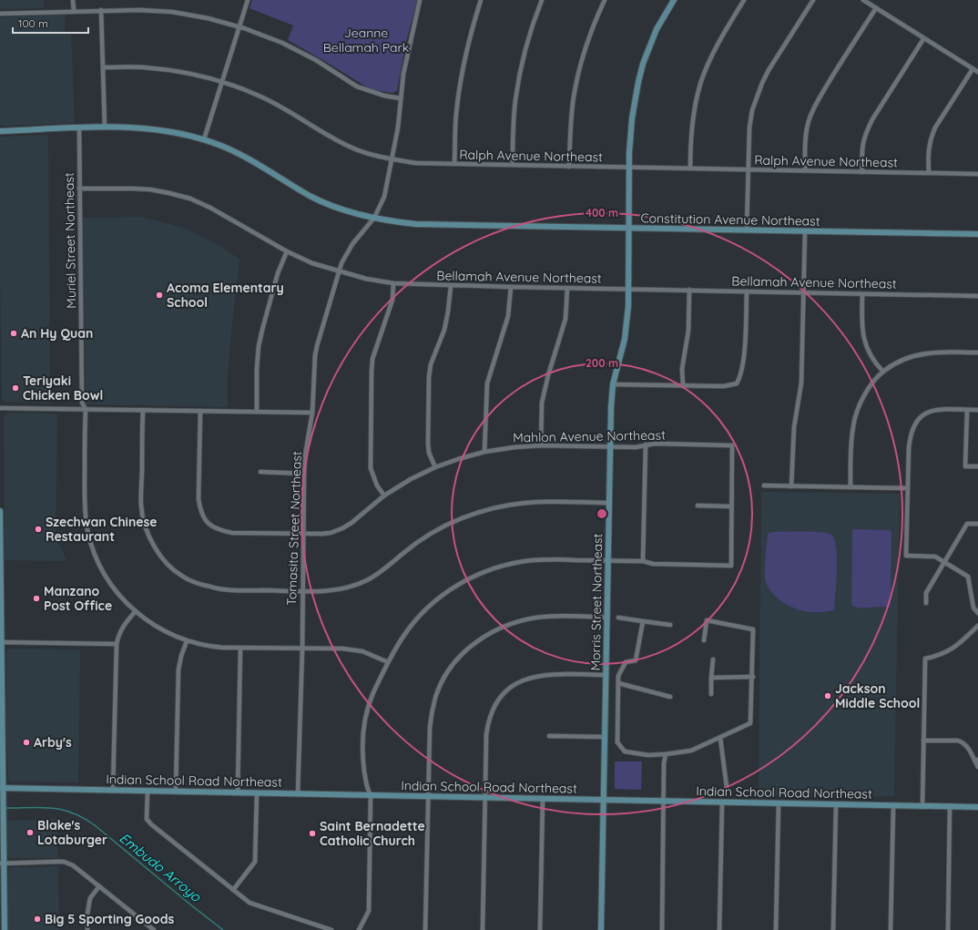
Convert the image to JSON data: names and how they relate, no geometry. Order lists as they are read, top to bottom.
{
  "streets": {
    "street": [
      "Ralph Avenue Northeast",
      "Constitution Avenue Northeast",
      "Muriel Street Northeast",
      "Bellamah Avenue Northeast",
      "Mahlon Avenue Northeast",
      "Tomasita Street Northeast",
      "Morris Street Northeast",
      "Indian School Road Northeast"
    ]
  },
  "crossings": [
    ["Ralph Avenue Northeast", "Tomasita Street Northeast"],
    ["Ralph Avenue Northeast", "Morris Street Northeast"],
    ["Constitution Avenue Northeast", "Muriel Street Northeast"],
    ["Constitution Avenue Northeast", "Tomasita Street Northeast"],
    ["Constitution Avenue Northeast", "Morris Street Northeast"],
    ["Muriel Street Northeast", "Bellamah Avenue Northeast"],
    ["Muriel Street Northeast", "Tomasita Street Northeast"],
    ["Bellamah Avenue Northeast", "Tomasita Street Northeast"],
    ["Bellamah Avenue Northeast", "Morris Street Northeast"],
    ["Mahlon Avenue Northeast", "Tomasita Street Northeast"],
    ["Mahlon Avenue Northeast", "Morris Street Northeast"],
    ["Tomasita Street Northeast", "Indian School Road Northeast"],
    ["Morris Street Northeast", "Indian School Road Northeast"]
  ],
  "water": ["Embudo Arroyo"],
  "parks": ["Jeanne Bellamah Park"],
  "places": [
    "Acoma Elementary School",
    "An Hy Quan",
    "Teriyaki Chicken Bowl",
    "Szechwan Chinese Restaurant",
    "Manzano Post Office",
    "Jackson Middle School",
    "Arby's",
    "Blake's Lotaburger",
    "Saint Bernadette Catholic Church",
    "Big 5 Sporting Goods"
  ],
  "scale_bar": "100 m",
  "rings": ["400 m", "200 m"]
}
